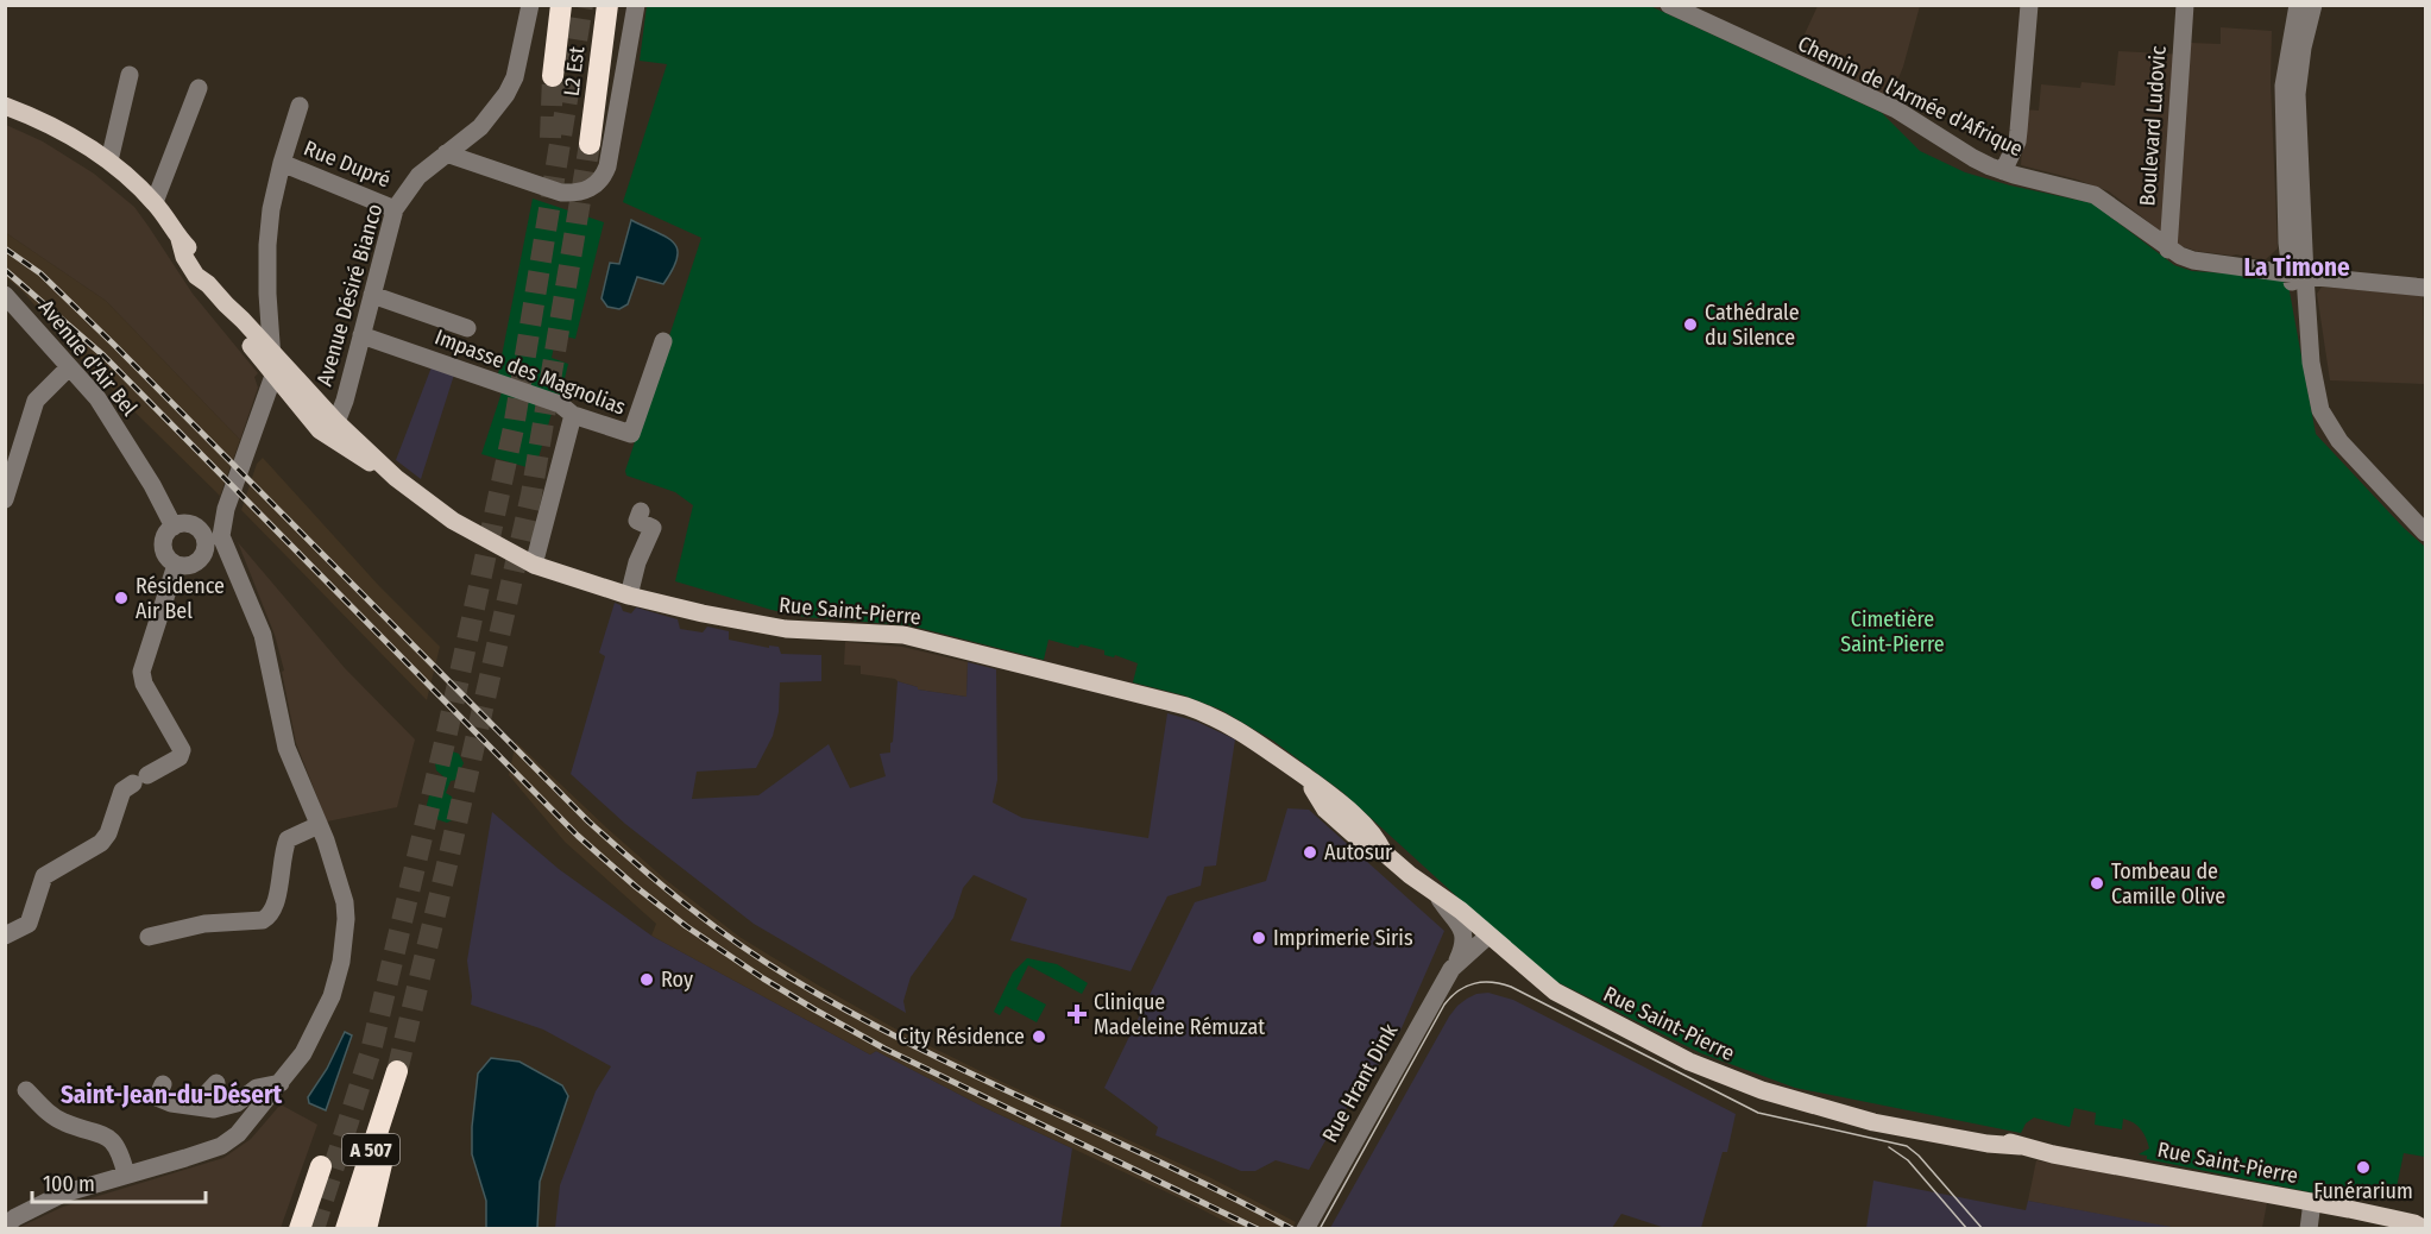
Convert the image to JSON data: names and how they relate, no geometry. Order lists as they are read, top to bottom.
{
  "streets": {
    "highway": ["L2 Est", "A 507"],
    "main road": ["Rue Saint-Pierre"],
    "street": [
      "Chemin de l'Armée d'Afrique",
      "Boulevard Ludovic",
      "Rue Dupré",
      "Avenue Désiré Bianco",
      "Avenue d'Air Bel",
      "Impasse des Magnolias",
      "Rue Hrant Dink"
    ]
  },
  "crossings": [
    ["Chemin de l'Armée d'Afrique", "Boulevard Ludovic"],
    ["Rue Dupré", "Avenue Désiré Bianco"],
    ["Avenue Désiré Bianco", "Impasse des Magnolias"],
    ["Avenue Désiré Bianco", "Rue Saint-Pierre"],
    ["Rue Saint-Pierre", "Rue Hrant Dink"]
  ],
  "districts": ["La Timone", "Saint-Jean-du-Désert"],
  "parks": ["Cimetière Saint-Pierre"],
  "places": {
    "other": [
      "Cathédrale du Silence",
      "Résidence Air Bel",
      "Autosur",
      "Tombeau de Camille Olive",
      "Imprimerie Siris",
      "Roy",
      "City Résidence",
      "Funérarium"
    ],
    "health": ["Clinique Madeleine Rémuzat"]
  },
  "scale_bar": "100 m"
}
